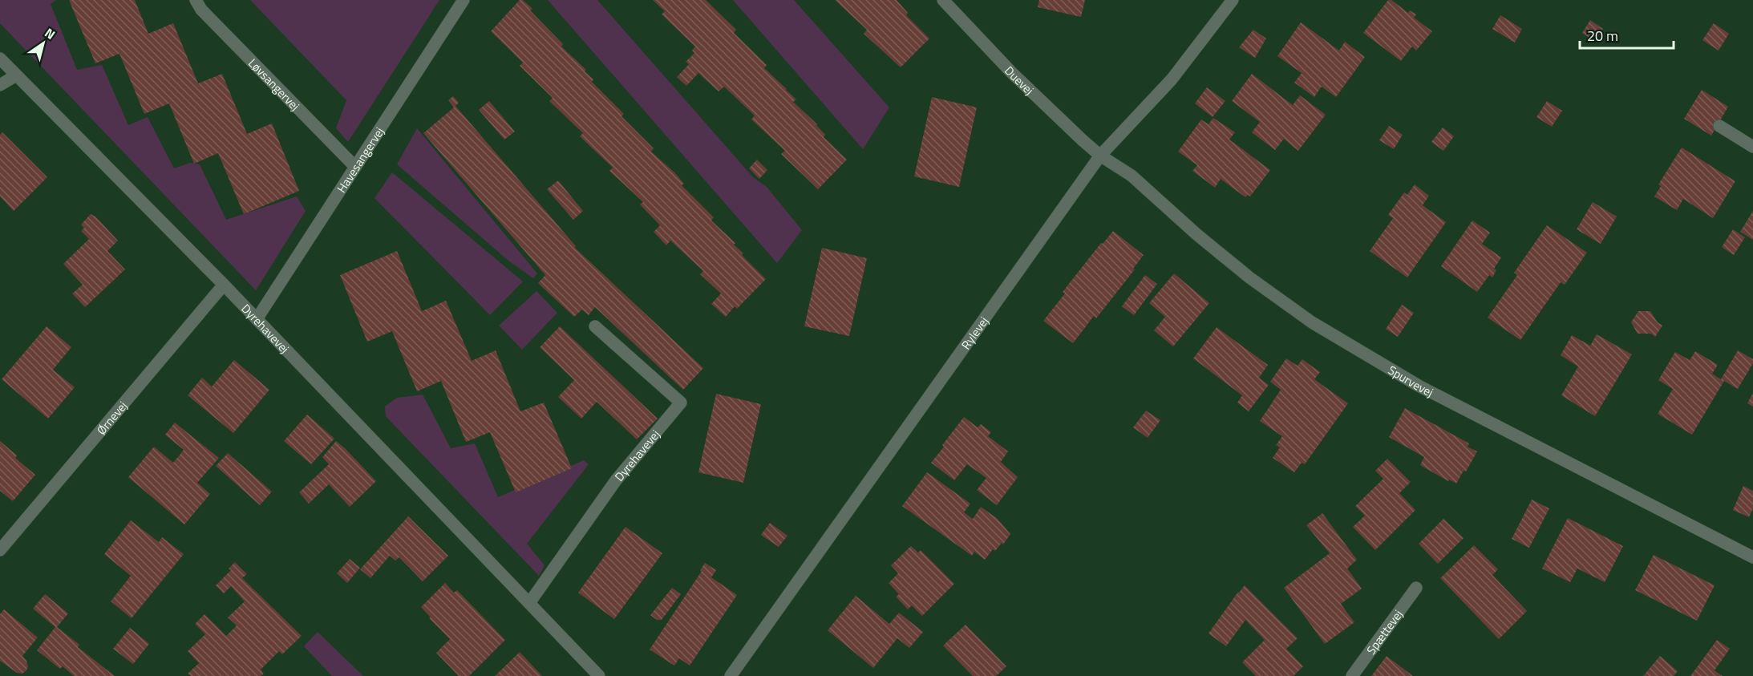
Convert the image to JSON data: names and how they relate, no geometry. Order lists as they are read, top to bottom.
{
  "streets": {
    "street": [
      "Duevej",
      "Løvsangervej",
      "Havesangervej",
      "Dyrehavevej",
      "Rylevej",
      "Spurvevej",
      "Ørnevej",
      "Spættevej"
    ]
  },
  "crossings": [
    ["Duevej", "Rylevej"],
    ["Duevej", "Spurvevej"],
    ["Løvsangervej", "Havesangervej"],
    ["Havesangervej", "Dyrehavevej"],
    ["Dyrehavevej", "Ørnevej"],
    ["Rylevej", "Spurvevej"]
  ],
  "scale_bar": "20 m",
  "north": "top right"
}
